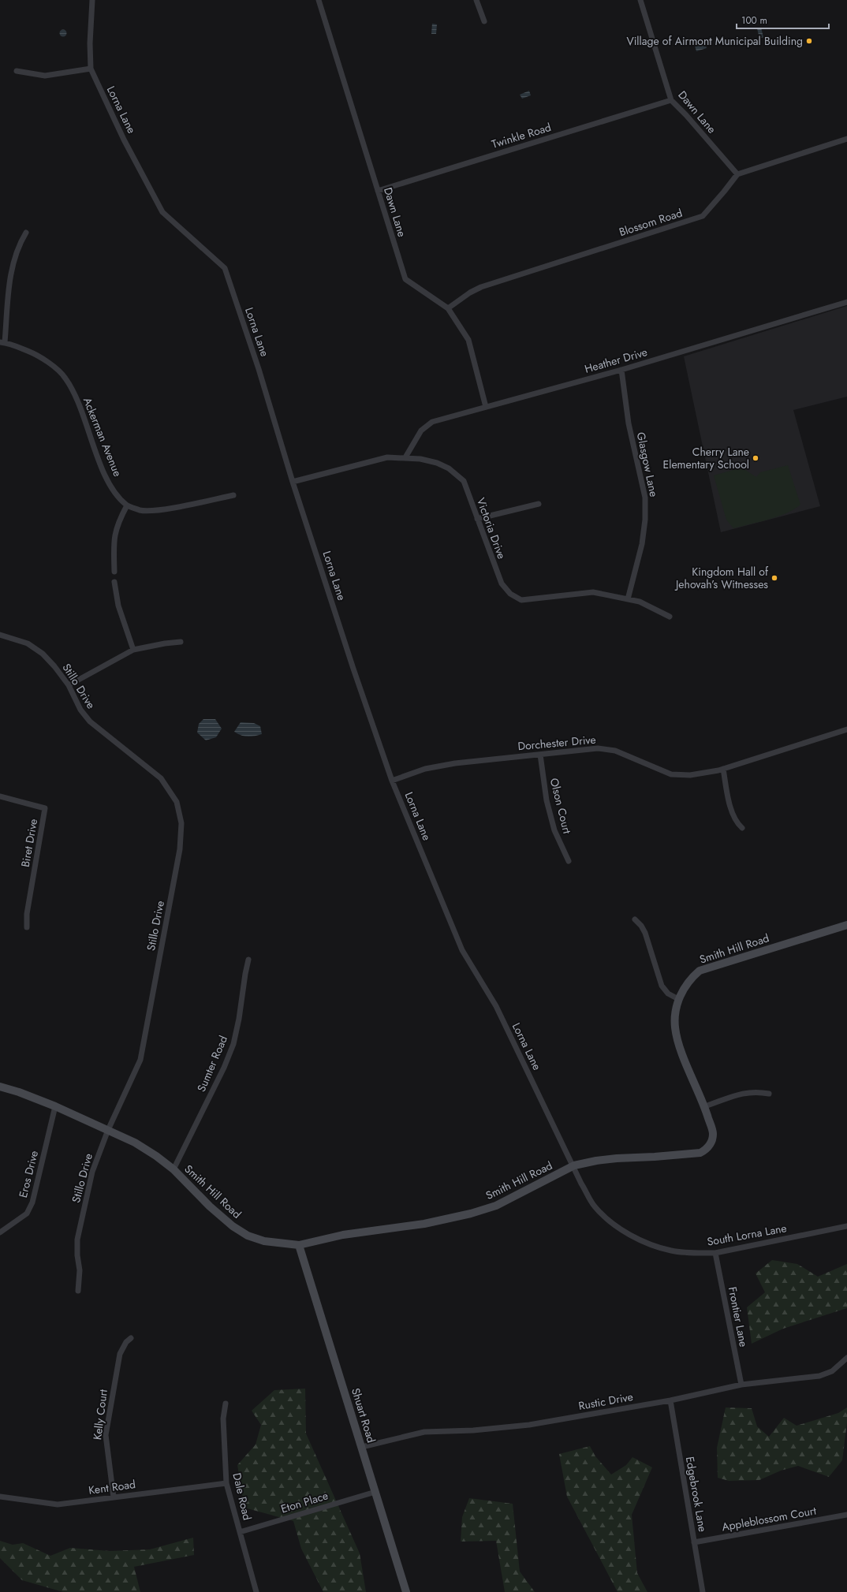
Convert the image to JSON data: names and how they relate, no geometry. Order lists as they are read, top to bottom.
{
  "streets": {
    "street": [
      "Lorna Lane",
      "Dawn Lane",
      "Twinkle Road",
      "Blossom Road",
      "Heather Drive",
      "Ackerman Avenue",
      "Glasgow Lane",
      "Victoria Drive",
      "Stillo Drive",
      "Dorchester Drive",
      "Olson Court",
      "Biret Drive",
      "Smith Hill Road",
      "Sumter Road",
      "Eros Drive",
      "South Lorna Lane",
      "Frontier Lane",
      "Rustic Drive",
      "Kelly Court",
      "Shuart Road",
      "Kent Road",
      "Edgebrook Lane",
      "Dale Road",
      "Eton Place",
      "Appleblossom Court"
    ]
  },
  "crossings": [
    ["Lorna Lane", "Victoria Drive"],
    ["Lorna Lane", "Dorchester Drive"],
    ["Lorna Lane", "Smith Hill Road"],
    ["Lorna Lane", "South Lorna Lane"],
    ["Dawn Lane", "Twinkle Road"],
    ["Dawn Lane", "Blossom Road"],
    ["Dawn Lane", "Heather Drive"],
    ["Heather Drive", "Glasgow Lane"],
    ["Heather Drive", "Victoria Drive"],
    ["Glasgow Lane", "Victoria Drive"],
    ["Stillo Drive", "Smith Hill Road"],
    ["Dorchester Drive", "Olson Court"],
    ["Smith Hill Road", "Sumter Road"],
    ["Smith Hill Road", "Eros Drive"],
    ["Smith Hill Road", "South Lorna Lane"],
    ["Smith Hill Road", "Shuart Road"],
    ["South Lorna Lane", "Frontier Lane"],
    ["Frontier Lane", "Rustic Drive"],
    ["Rustic Drive", "Shuart Road"],
    ["Rustic Drive", "Edgebrook Lane"],
    ["Kelly Court", "Kent Road"],
    ["Shuart Road", "Eton Place"],
    ["Kent Road", "Dale Road"],
    ["Edgebrook Lane", "Appleblossom Court"],
    ["Dale Road", "Eton Place"]
  ],
  "places": ["Village of Airmont Municipal Building", "Cherry Lane Elementary School", "Kingdom Hall of Jehovah’s Witnesses"],
  "scale_bar": "100 m"
}
